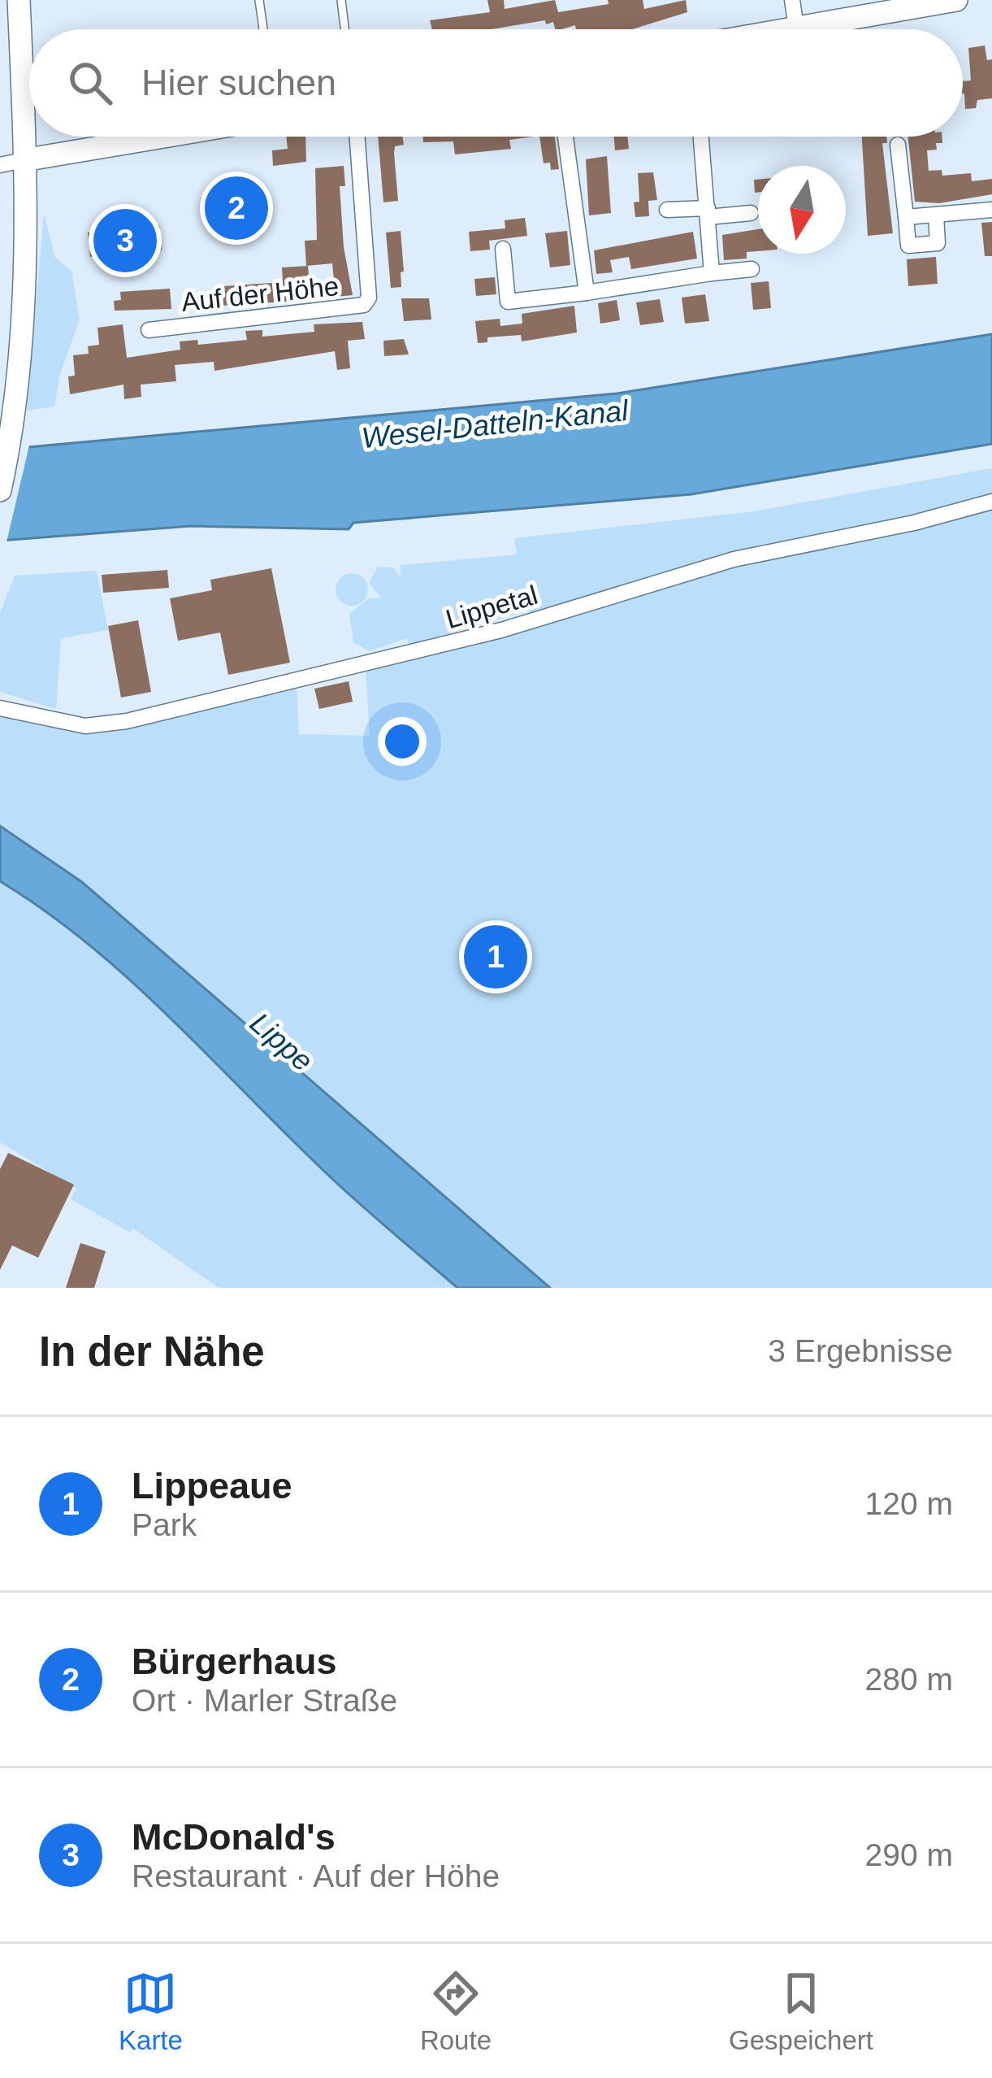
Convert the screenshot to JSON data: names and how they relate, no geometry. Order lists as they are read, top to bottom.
{
  "streets": {
    "street": ["Auf der Höhe", "Lippetal"]
  },
  "water": ["Wesel-Datteln-Kanal", "Lippe"],
  "north": "bottom",
  "page": {
    "search": "Hier suchen",
    "pins": ["2", "3", "1"],
    "heading": ["In der Nähe", "3 Ergebnisse"],
    "list": [
      {
        "mark": "1",
        "name": "Lippeaue",
        "note": "Park",
        "value": "120 m"
      },
      {
        "mark": "2",
        "name": "Bürgerhaus",
        "note": "Ort · Marler Straße",
        "value": "280 m"
      },
      {
        "mark": "3",
        "name": "McDonald's",
        "note": "Restaurant · Auf der Höhe",
        "value": "290 m"
      }
    ],
    "nav": ["Karte", "Route", "Gespeichert"]
  }
}
